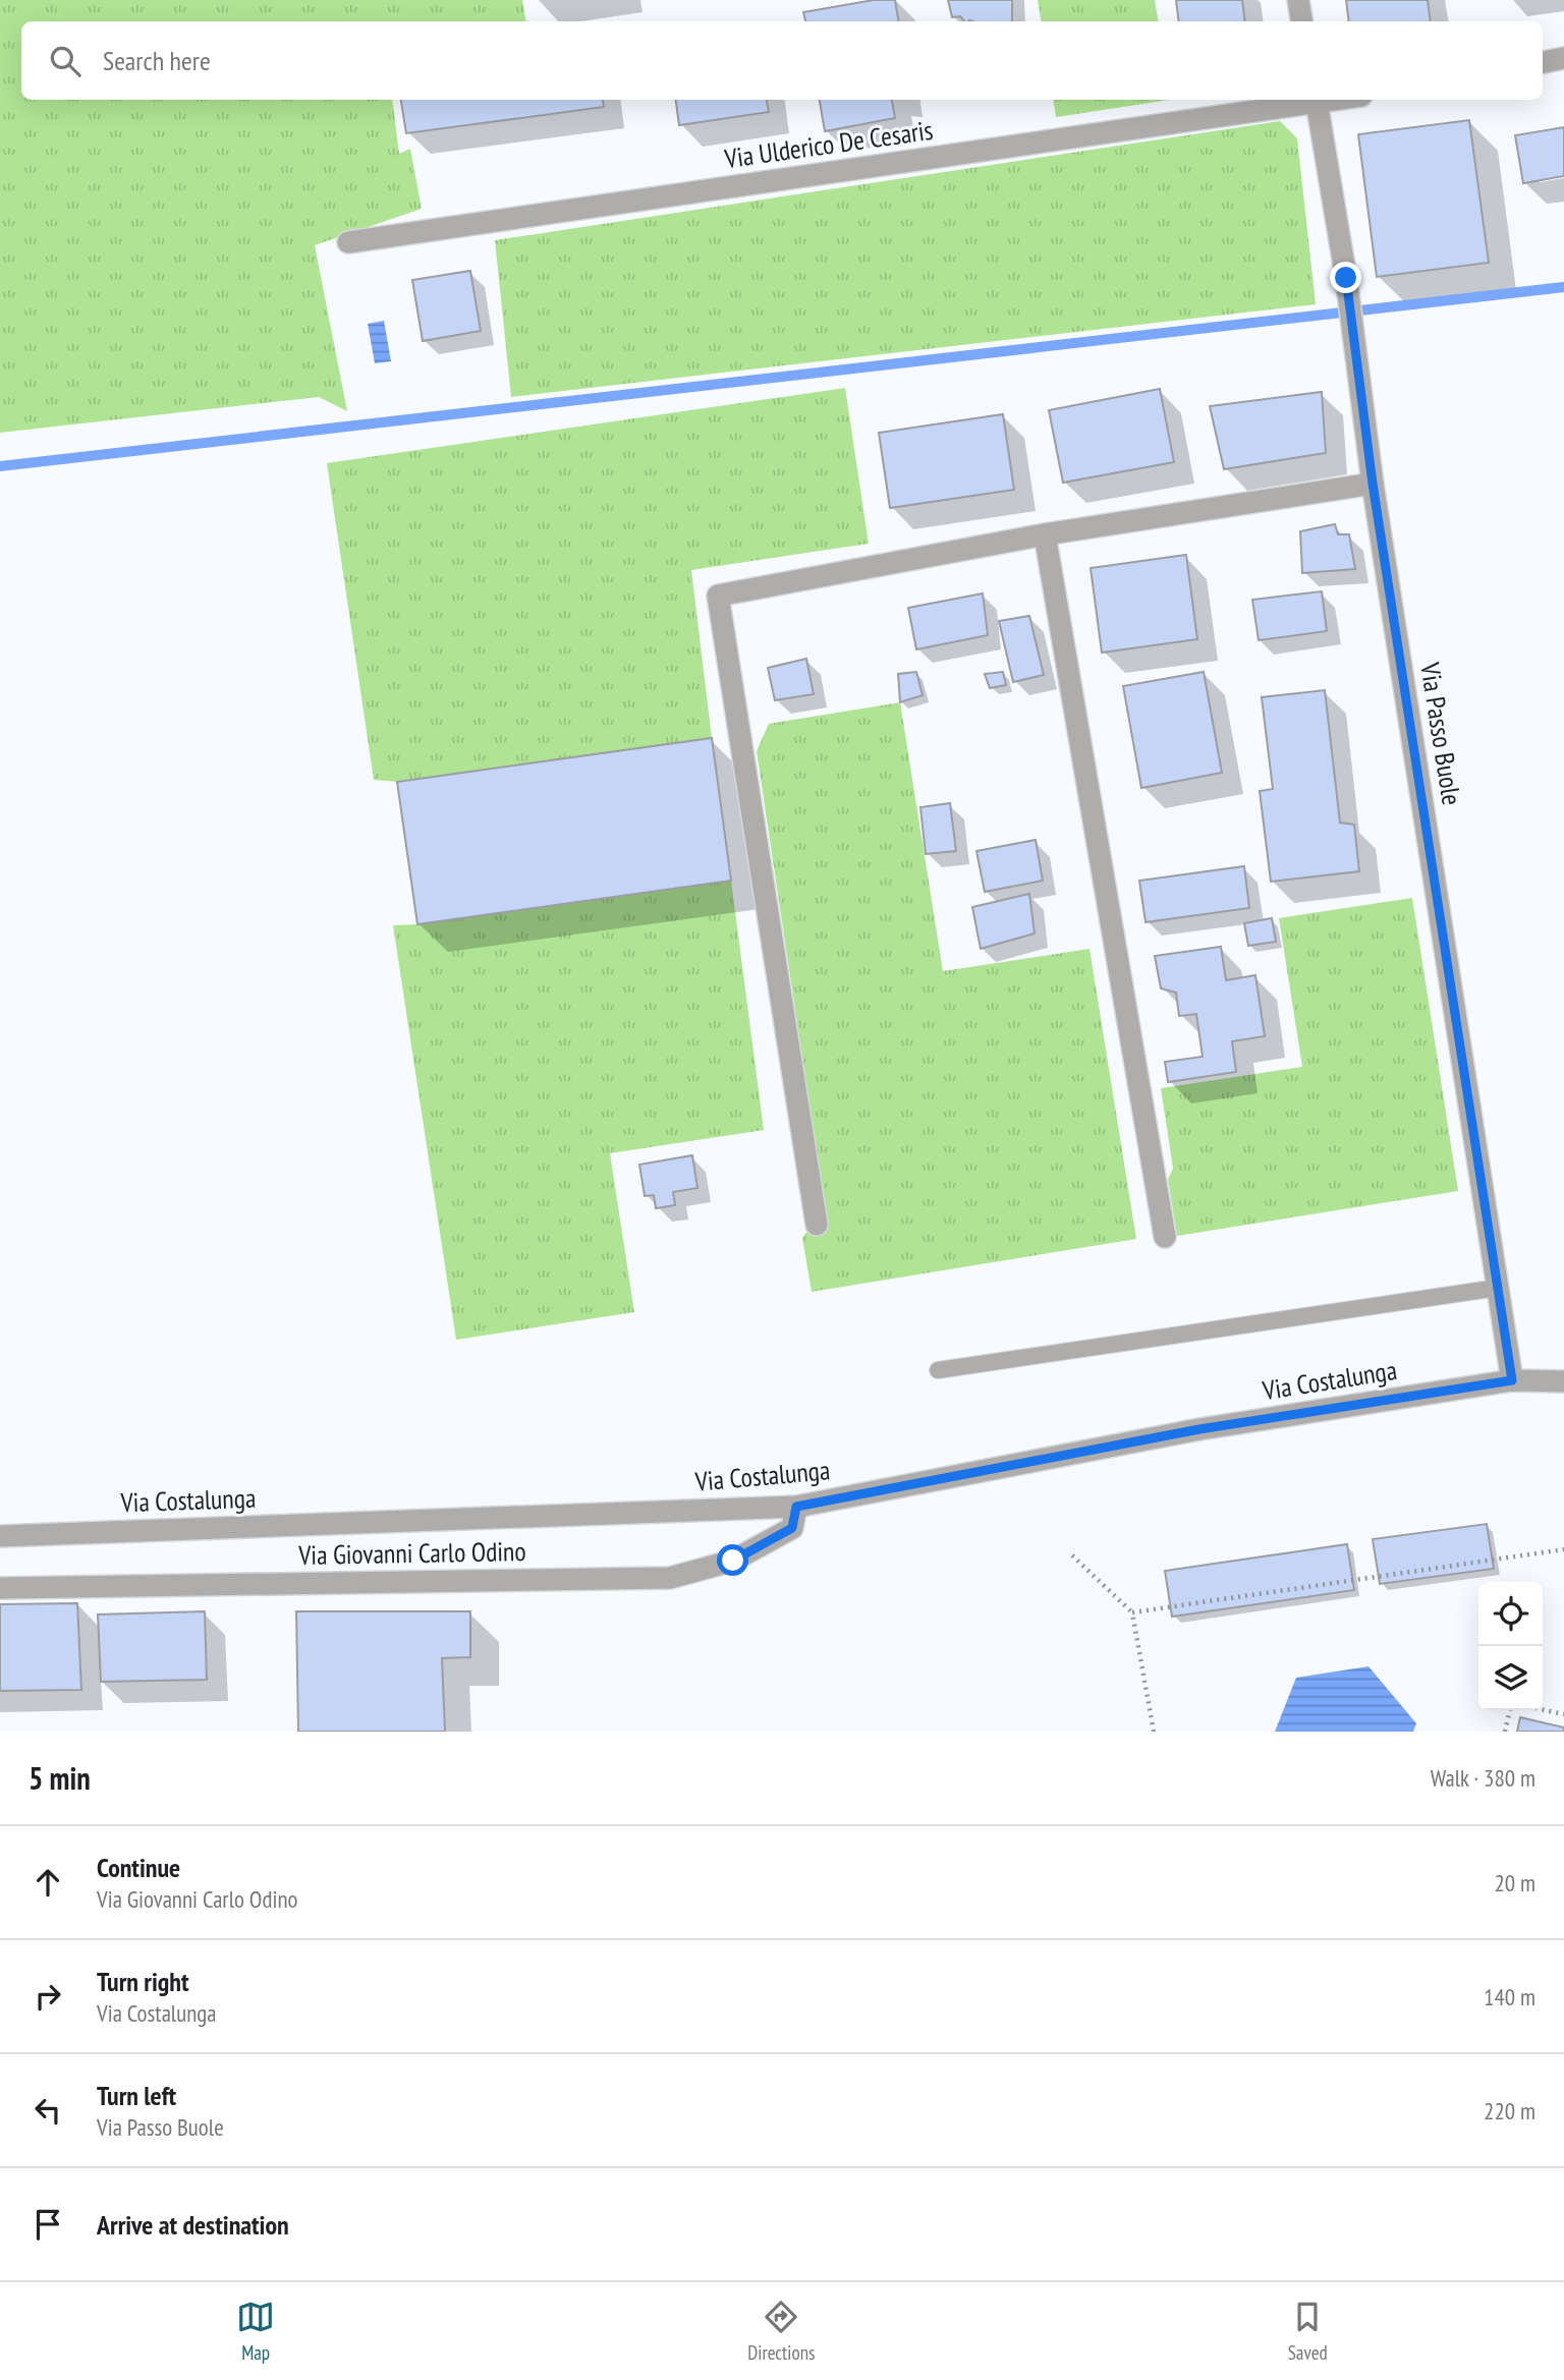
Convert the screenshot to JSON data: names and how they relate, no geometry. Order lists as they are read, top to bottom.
{
  "streets": {
    "street": [
      "Via Ulderico De Cesaris",
      "Via Passo Buole",
      "Via Costalunga",
      "Via Giovanni Carlo Odino"
    ]
  },
  "crossings": [
    ["Via Ulderico De Cesaris", "Via Passo Buole"],
    ["Via Passo Buole", "Via Costalunga"],
    ["Via Costalunga", "Via Giovanni Carlo Odino"]
  ],
  "page": {
    "search": "Search here",
    "heading": ["5 min", "Walk · 380 m"],
    "list": [
      ["Continue", "Via Giovanni Carlo Odino", "20 m"],
      ["Turn right", "Via Costalunga", "140 m"],
      ["Turn left", "Via Passo Buole", "220 m"],
      "Arrive at destination"
    ],
    "nav": ["Map", "Directions", "Saved"]
  }
}
